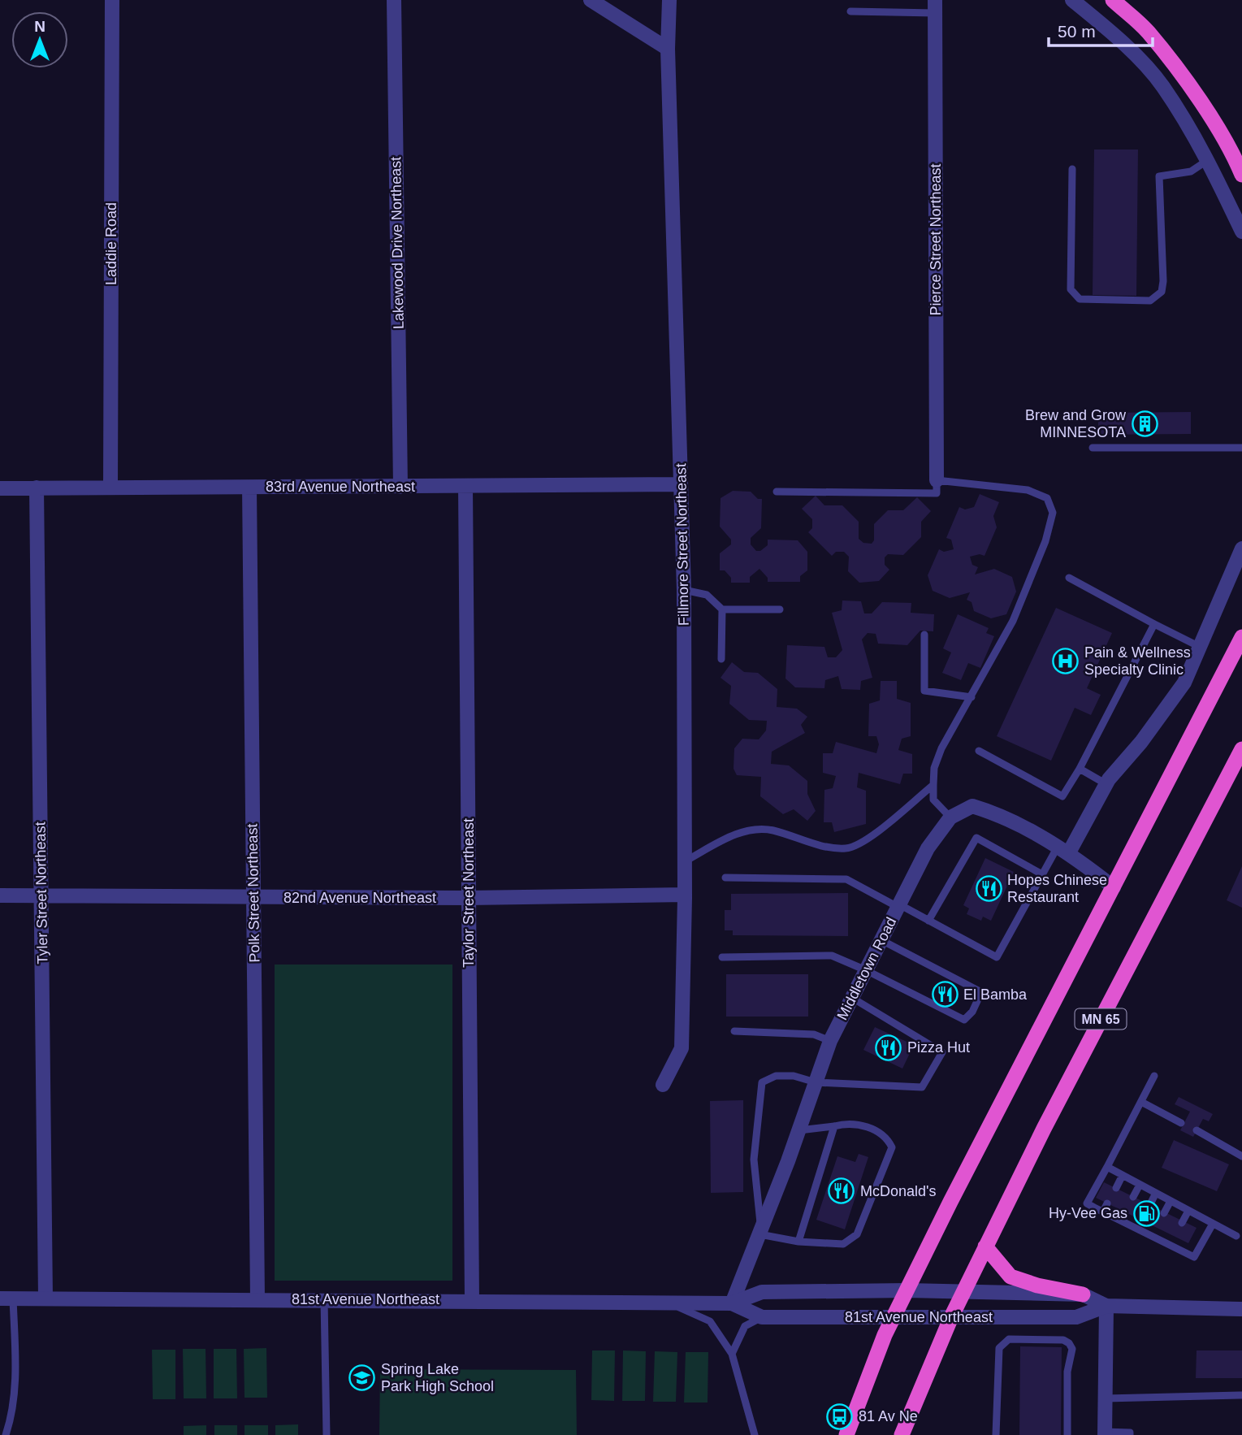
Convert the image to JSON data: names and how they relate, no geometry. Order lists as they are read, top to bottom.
{
  "streets": {
    "highway": ["MN 65"],
    "street": [
      "Pierce Street Northeast",
      "Lakewood Drive Northeast",
      "Laddie Road",
      "83rd Avenue Northeast",
      "Fillmore Street Northeast",
      "Tyler Street Northeast",
      "Polk Street Northeast",
      "Taylor Street Northeast",
      "82nd Avenue Northeast",
      "Middletown Road",
      "81st Avenue Northeast"
    ]
  },
  "crossings": [
    ["Lakewood Drive Northeast", "83rd Avenue Northeast"],
    ["Laddie Road", "83rd Avenue Northeast"],
    ["83rd Avenue Northeast", "Fillmore Street Northeast"],
    ["83rd Avenue Northeast", "Tyler Street Northeast"],
    ["83rd Avenue Northeast", "Polk Street Northeast"],
    ["83rd Avenue Northeast", "Taylor Street Northeast"],
    ["Fillmore Street Northeast", "82nd Avenue Northeast"],
    ["Tyler Street Northeast", "82nd Avenue Northeast"],
    ["Tyler Street Northeast", "81st Avenue Northeast"],
    ["Polk Street Northeast", "82nd Avenue Northeast"],
    ["Polk Street Northeast", "81st Avenue Northeast"],
    ["Taylor Street Northeast", "82nd Avenue Northeast"],
    ["Taylor Street Northeast", "81st Avenue Northeast"],
    ["Middletown Road", "81st Avenue Northeast"],
    ["MN 65", "81st Avenue Northeast"]
  ],
  "places": {
    "building": ["Brew and Grow MINNESOTA"],
    "hospital": ["Pain & Wellness Specialty Clinic"],
    "restaurant": [
      "Hopes Chinese Restaurant",
      "El Bamba",
      "Pizza Hut",
      "McDonald's"
    ],
    "fuel station": ["Hy-Vee Gas"],
    "school or university": ["Spring Lake Park High School"],
    "bus stop": ["81 Av Ne"]
  },
  "scale_bar": "50 m",
  "north": "top"
}
